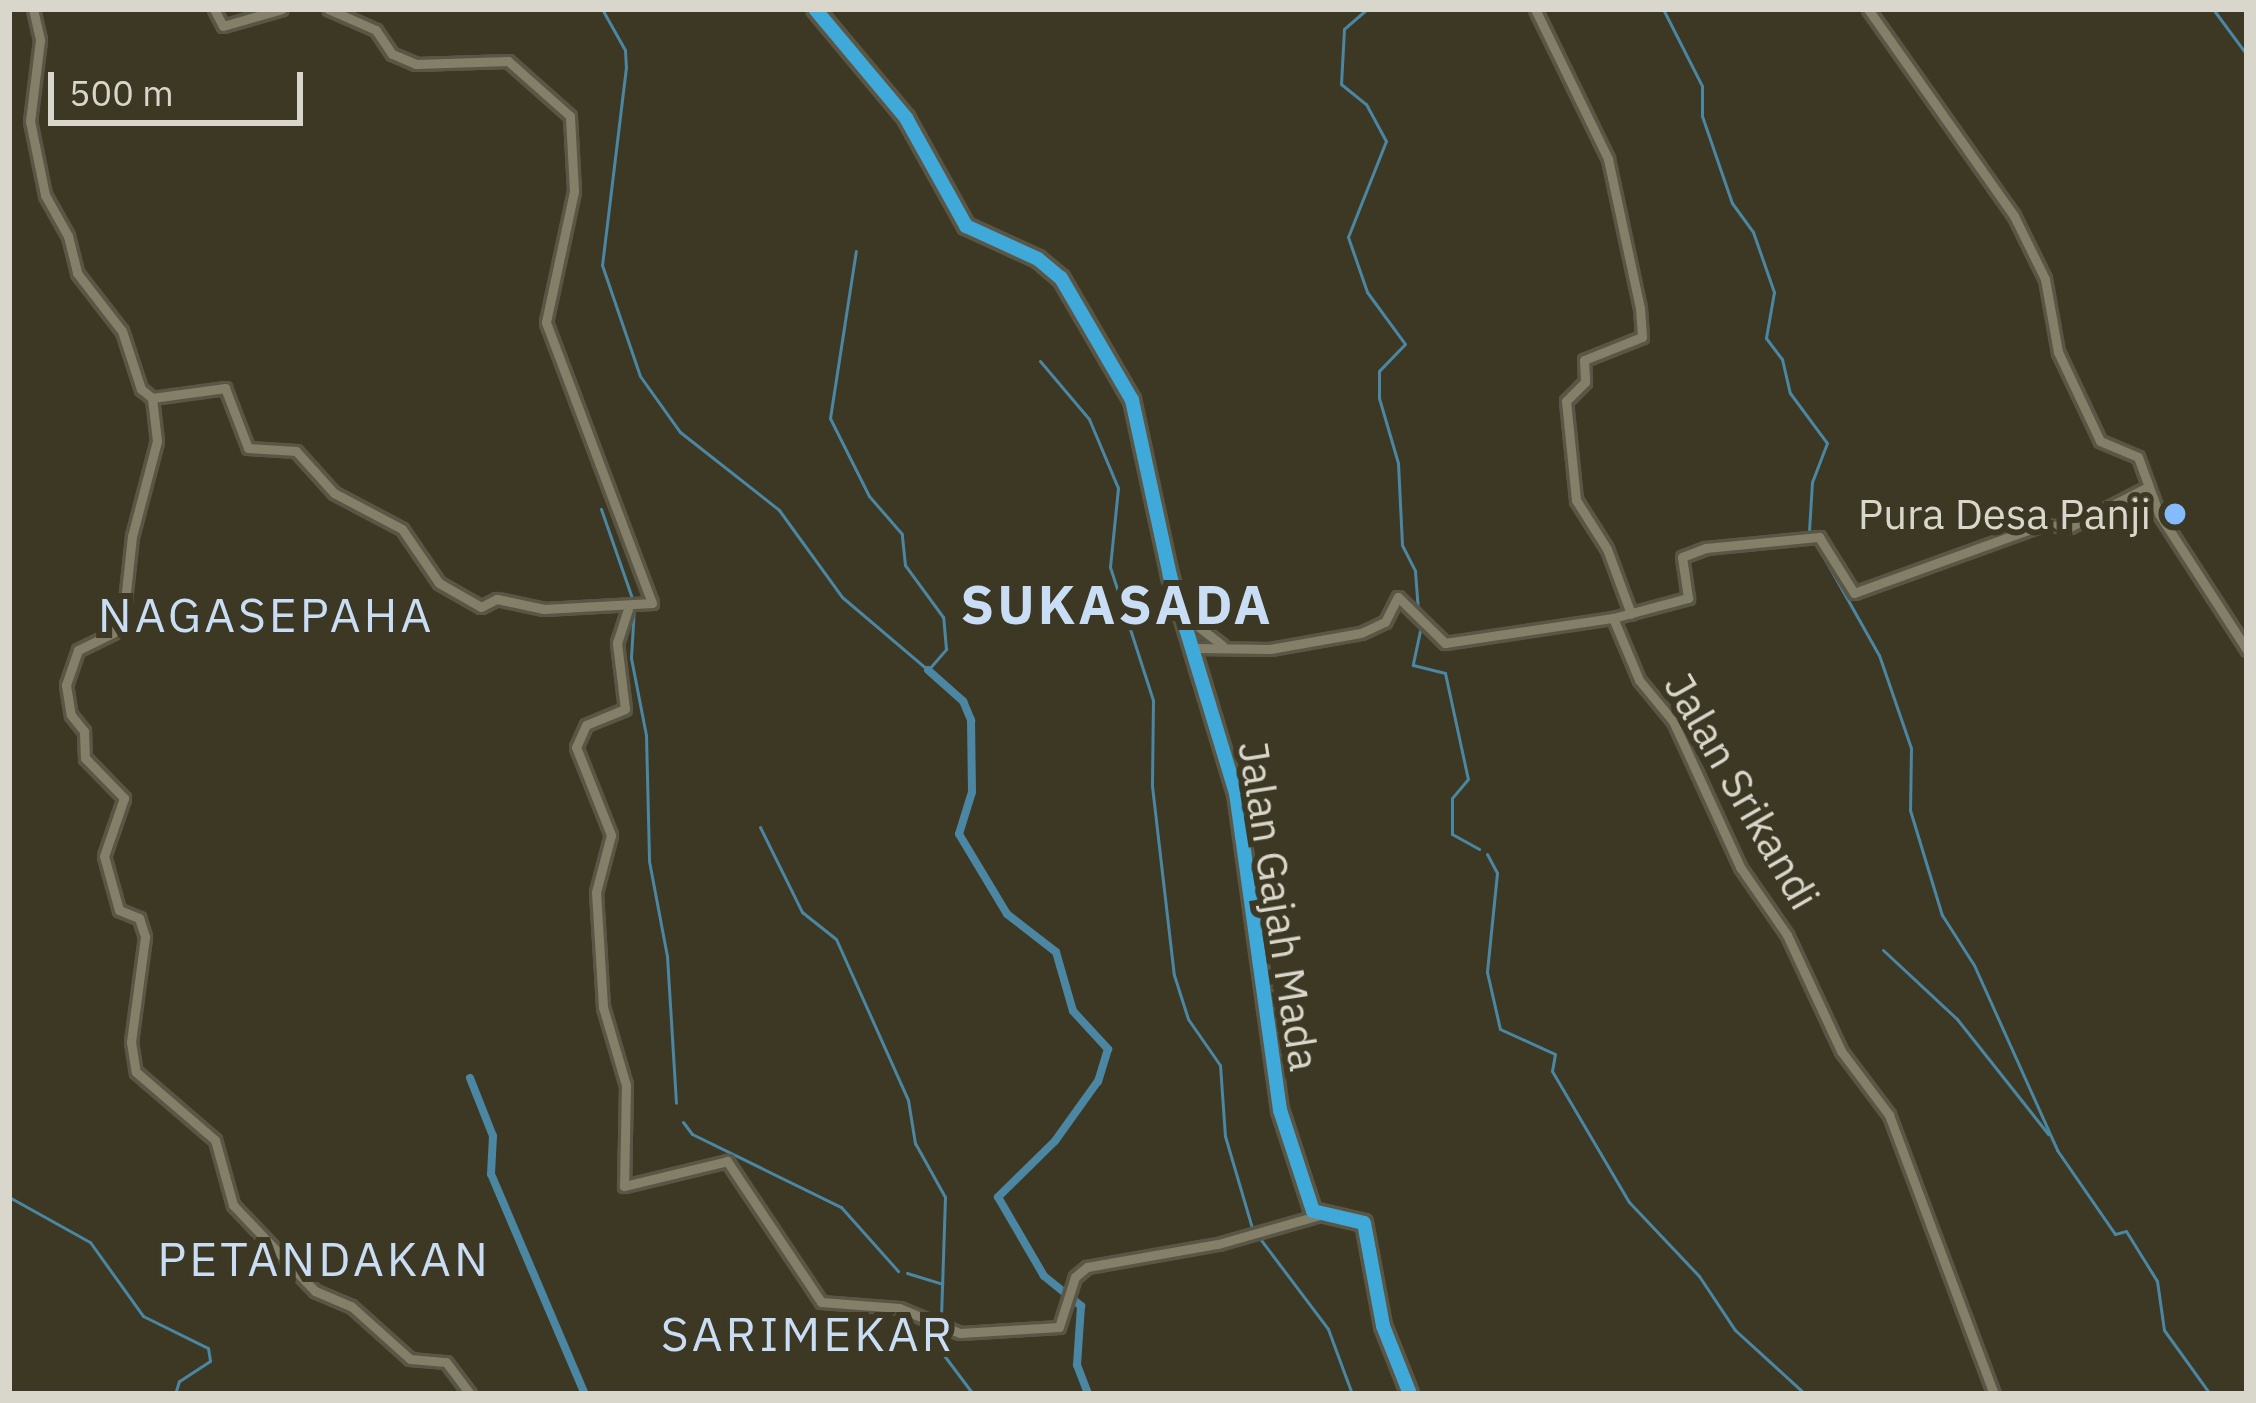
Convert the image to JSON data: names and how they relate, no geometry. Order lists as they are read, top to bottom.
{
  "streets": {
    "highway": ["Jalan Gajah Mada"],
    "street": ["Jalan Srikandi"]
  },
  "districts": [
    "SUKASADA",
    "NAGASEPAHA",
    "PETANDAKAN",
    "SARIMEKAR"
  ],
  "places": ["Pura Desa Panji"],
  "scale_bar": "500 m"
}
